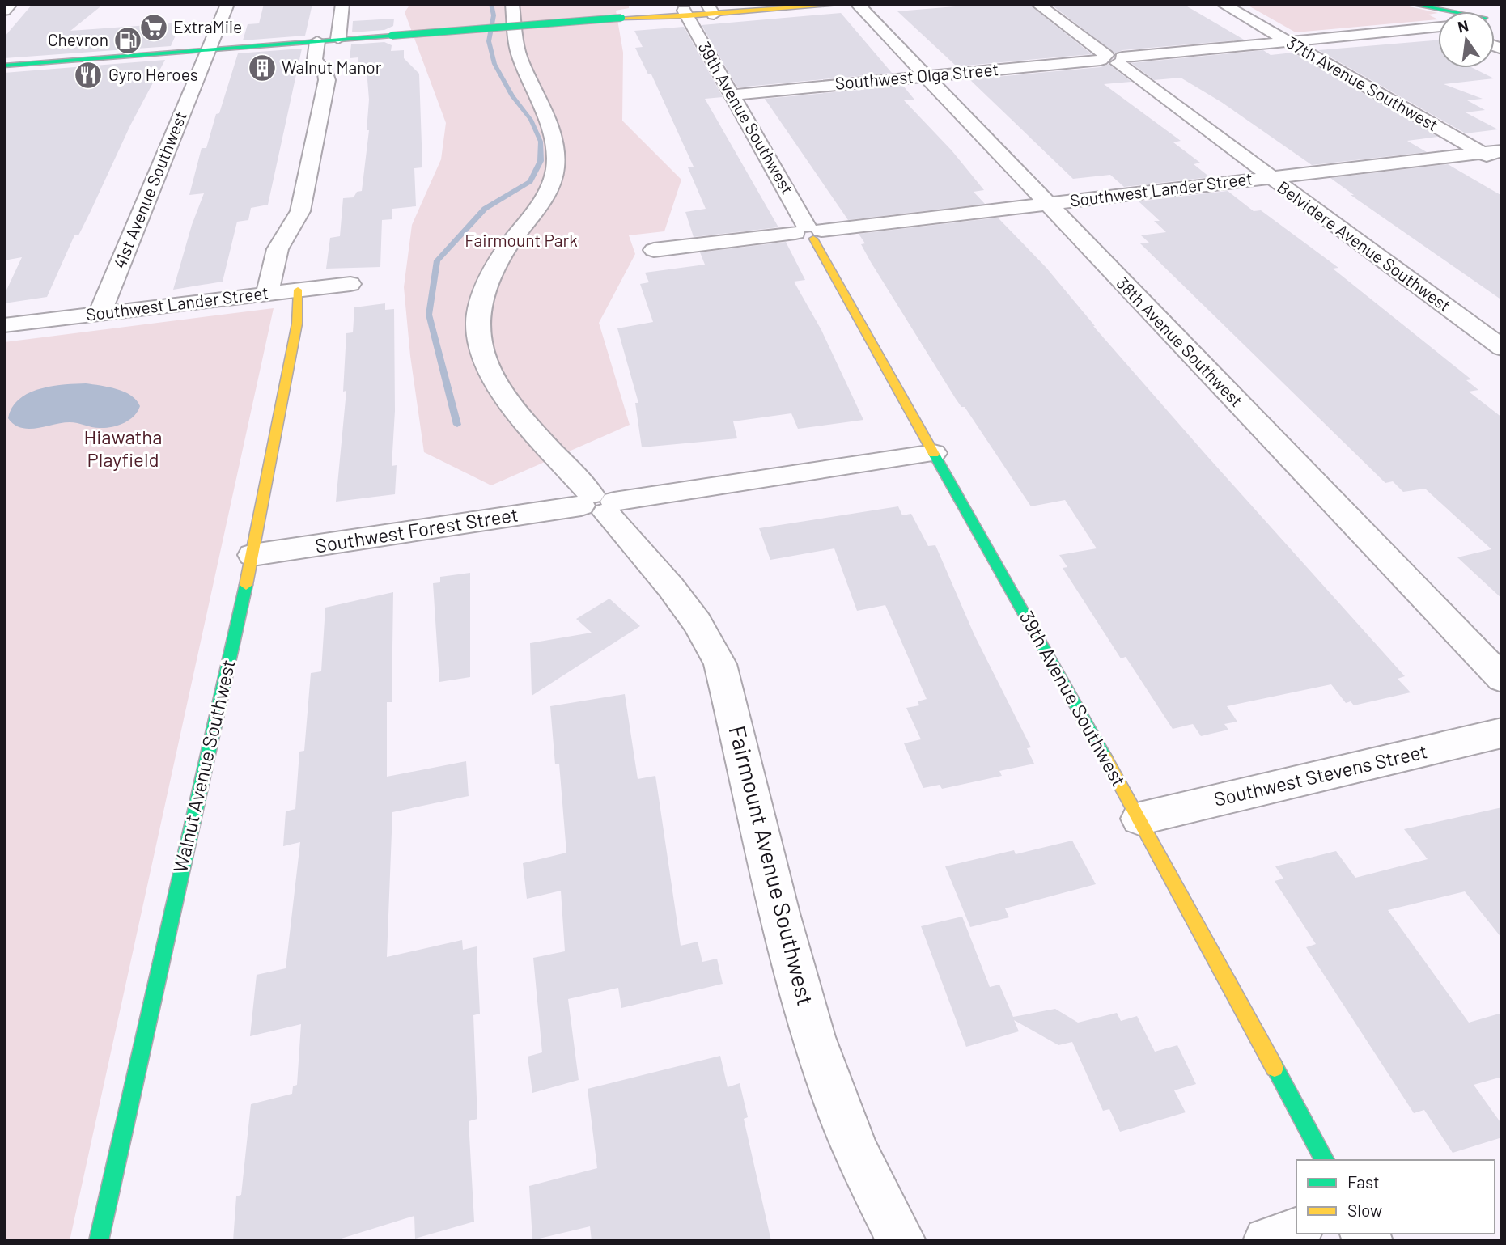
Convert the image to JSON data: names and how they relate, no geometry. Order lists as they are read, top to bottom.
{
  "streets": {
    "street": [
      "Southwest Olga Street",
      "37th Avenue Southwest",
      "39th Avenue Southwest",
      "41st Avenue Southwest",
      "Southwest Lander Street",
      "Belvidere Avenue Southwest",
      "38th Avenue Southwest",
      "Southwest Forest Street",
      "Walnut Avenue Southwest",
      "Southwest Stevens Street",
      "Fairmount Avenue Southwest"
    ]
  },
  "crossings": [
    ["Southwest Olga Street", "37th Avenue Southwest"],
    ["Southwest Olga Street", "39th Avenue Southwest"],
    ["Southwest Olga Street", "Belvidere Avenue Southwest"],
    ["Southwest Olga Street", "38th Avenue Southwest"],
    ["37th Avenue Southwest", "Southwest Lander Street"],
    ["39th Avenue Southwest", "Southwest Lander Street"],
    ["39th Avenue Southwest", "Southwest Forest Street"],
    ["39th Avenue Southwest", "Southwest Stevens Street"],
    ["41st Avenue Southwest", "Southwest Lander Street"],
    ["Southwest Lander Street", "Belvidere Avenue Southwest"],
    ["Southwest Lander Street", "38th Avenue Southwest"],
    ["Southwest Lander Street", "Walnut Avenue Southwest"],
    ["Southwest Forest Street", "Walnut Avenue Southwest"],
    ["Southwest Forest Street", "Fairmount Avenue Southwest"]
  ],
  "parks": ["Fairmount Park", "Hiawatha Playfield"],
  "places": {
    "supermarket": ["ExtraMile"],
    "fuel station": ["Chevron"],
    "building": ["Walnut Manor"],
    "restaurant": ["Gyro Heroes"]
  },
  "legend": ["Fast", "Slow"],
  "north": "top"
}
